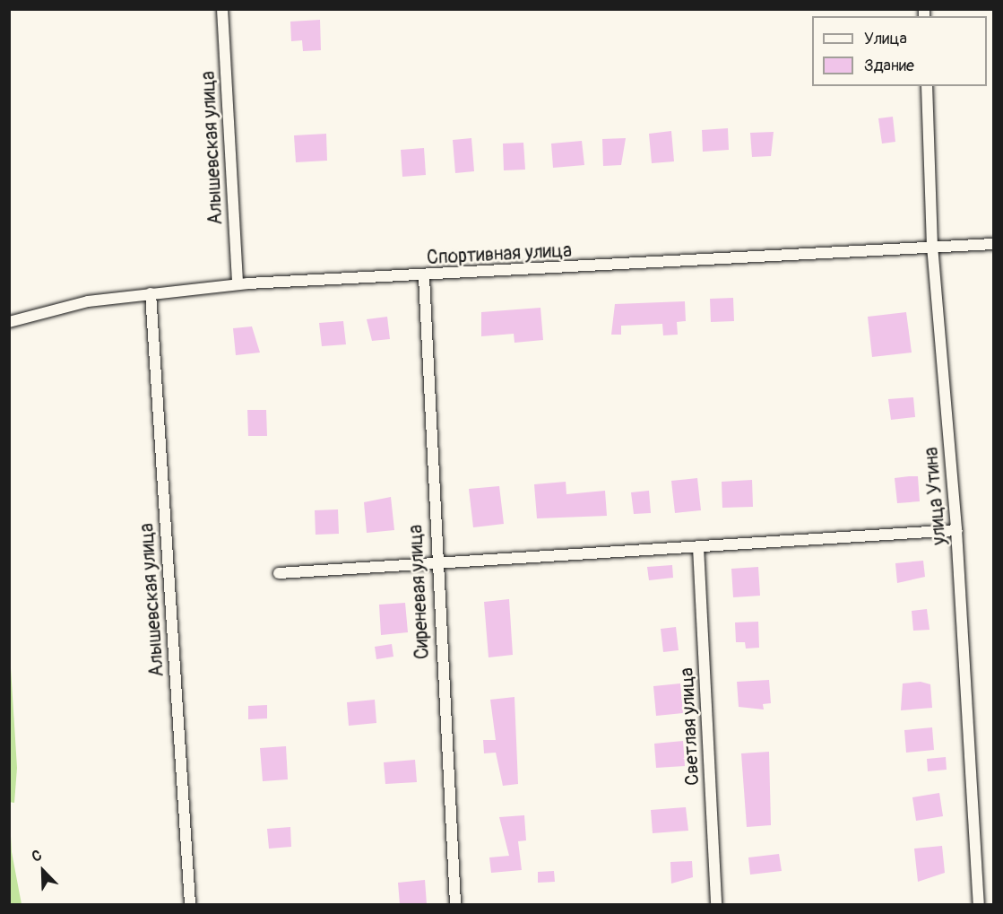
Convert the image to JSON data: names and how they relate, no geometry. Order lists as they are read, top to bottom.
{
  "streets": {
    "street": [
      "Алышевская улица",
      "Спортивная улица",
      "улица Утина",
      "Сиреневая улица",
      "Светлая улица"
    ]
  },
  "crossings": [
    ["Алышевская улица", "Спортивная улица"],
    ["Спортивная улица", "улица Утина"],
    ["Спортивная улица", "Сиреневая улица"]
  ],
  "legend": ["Улица", "Здание"],
  "north": "top left"
}
